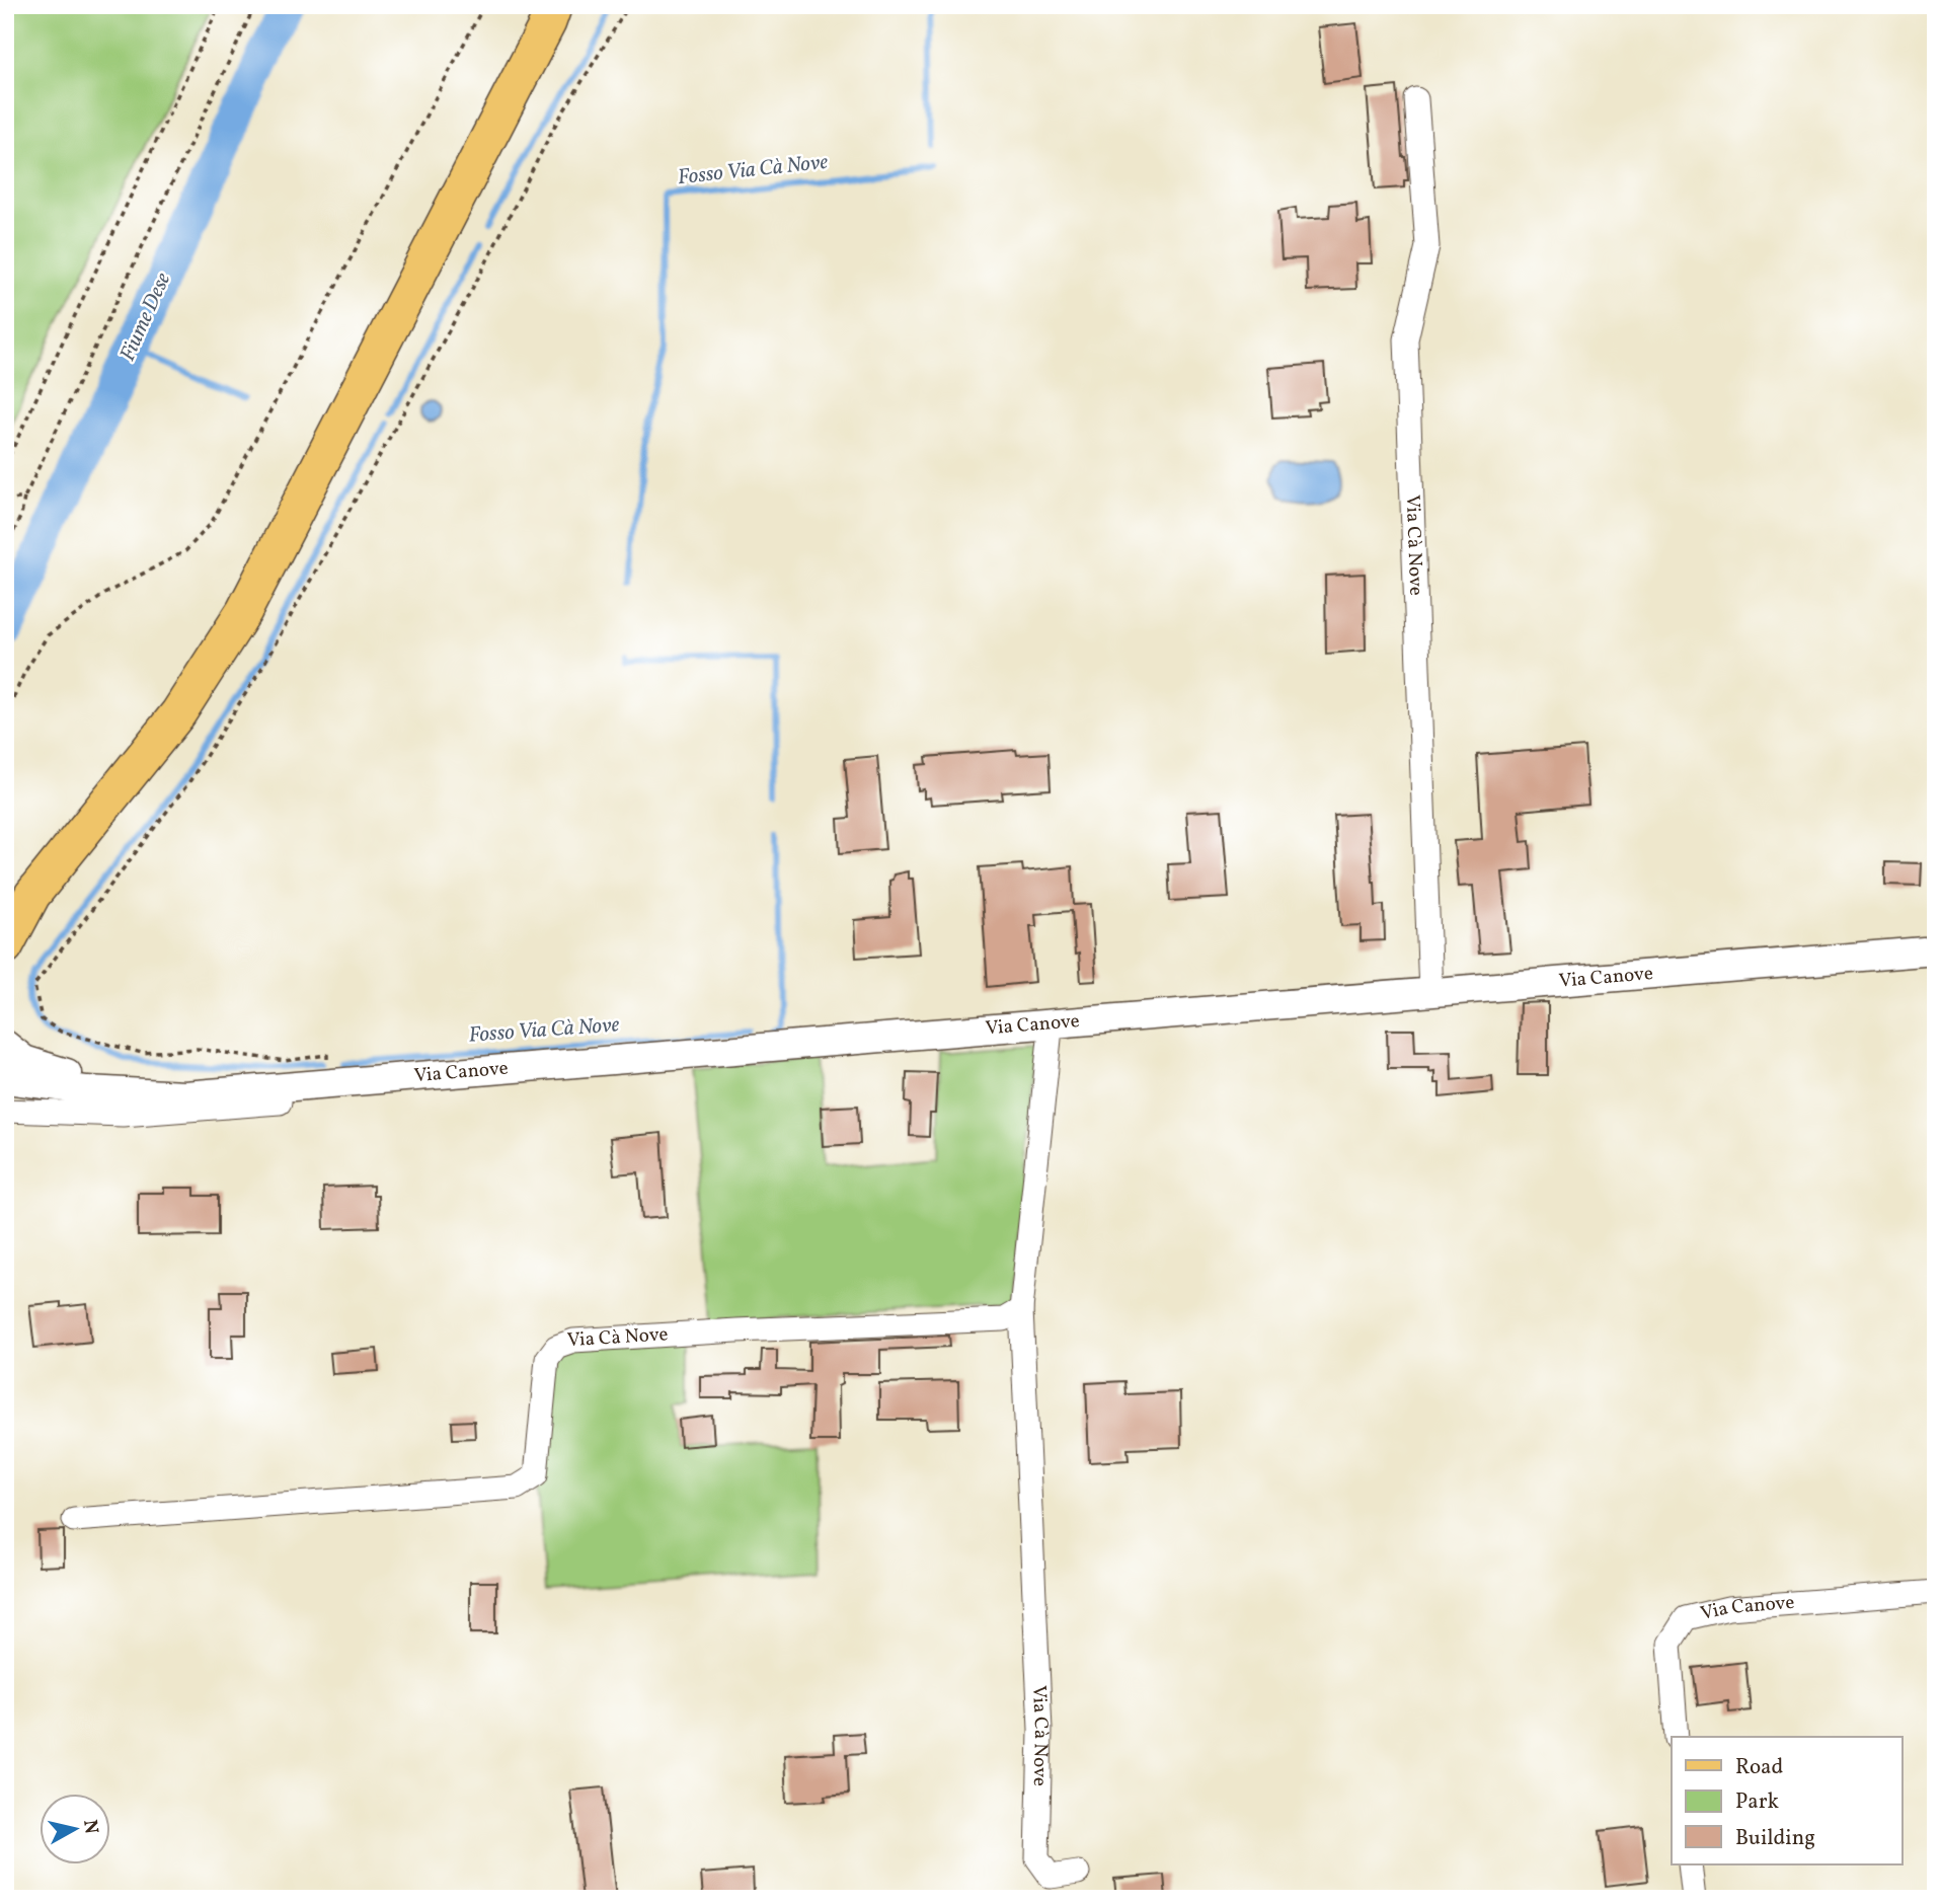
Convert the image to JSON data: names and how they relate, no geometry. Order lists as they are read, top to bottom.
{
  "streets": {
    "street": ["Via Cà Nove", "Via Canove"]
  },
  "crossings": [
    ["Via Cà Nove", "Via Canove"]
  ],
  "water": ["Fosso Via Cà Nove", "Fiume Dese"],
  "legend": ["Road", "Park", "Building"],
  "north": "right"
}
